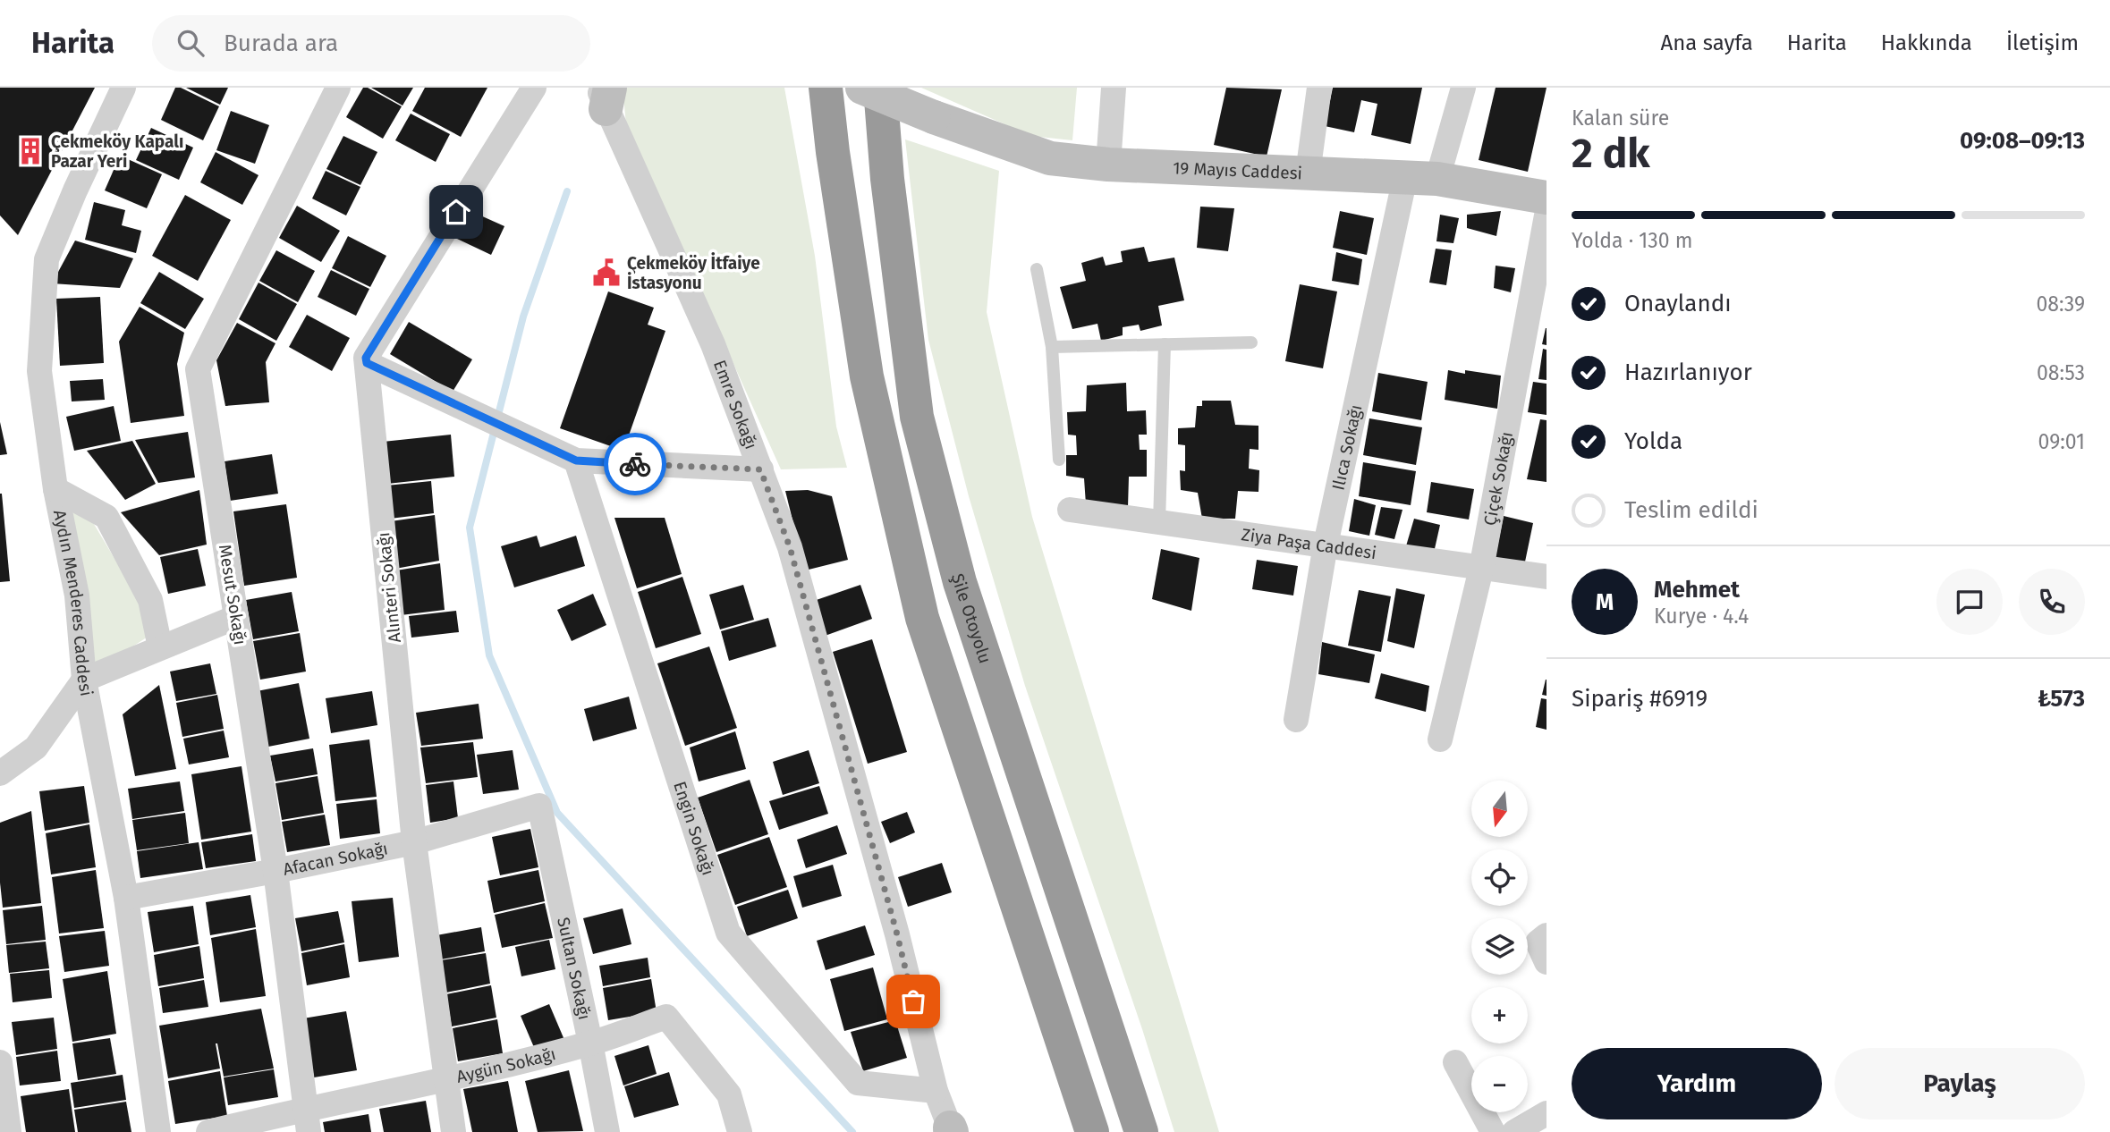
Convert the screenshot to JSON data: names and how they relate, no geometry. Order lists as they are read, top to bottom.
{
  "streets": {
    "highway": ["Şile Otoyolu"],
    "street": [
      "19 Mayıs Caddesi",
      "Emre Sokağı",
      "Ilıca Sokağı",
      "Çiçek Sokağı",
      "Ziya Paşa Caddesi",
      "Alınteri Sokağı",
      "Mesut Sokağı",
      "Aydın Menderes Caddesi",
      "Engin Sokağı",
      "Afacan Sokağı",
      "Sultan Sokağı",
      "Aygün Sokağı"
    ]
  },
  "crossings": [
    ["19 Mayıs Caddesi", "Ilıca Sokağı"],
    ["Emre Sokağı", "Engin Sokağı"],
    ["Ilıca Sokağı", "Ziya Paşa Caddesi"],
    ["Çiçek Sokağı", "Ziya Paşa Caddesi"],
    ["Alınteri Sokağı", "Afacan Sokağı"],
    ["Alınteri Sokağı", "Aygün Sokağı"],
    ["Mesut Sokağı", "Afacan Sokağı"],
    ["Mesut Sokağı", "Aygün Sokağı"],
    ["Aydın Menderes Caddesi", "Afacan Sokağı"],
    ["Afacan Sokağı", "Sultan Sokağı"],
    ["Sultan Sokağı", "Aygün Sokağı"]
  ],
  "places": {
    "building": ["Çekmeköy Kapalı Pazar Yeri"],
    "public building": ["Çekmeköy İtfaiye İstasyonu"]
  },
  "north": "bottom",
  "page": {
    "header": "Harita",
    "search": "Burada ara",
    "nav": [
      "Ana sayfa",
      "Harita",
      "Hakkında",
      "İletişim"
    ],
    "heading": ["2 dk", "Kalan süre", "09:08–09:13"],
    "panel": [
      "Mehmet",
      "Kurye · 4.4",
      "Sipariş #6919",
      "₺573"
    ],
    "bar": "Yolda · 130 m",
    "list": [
      ["Onaylandı", "08:39"],
      ["Hazırlanıyor", "08:53"],
      ["Yolda", "09:01"],
      "Teslim edildi"
    ],
    "round": "M",
    "map_buttons": ["+", "−"],
    "buttons": ["Yardım", "Paylaş"]
  }
}
